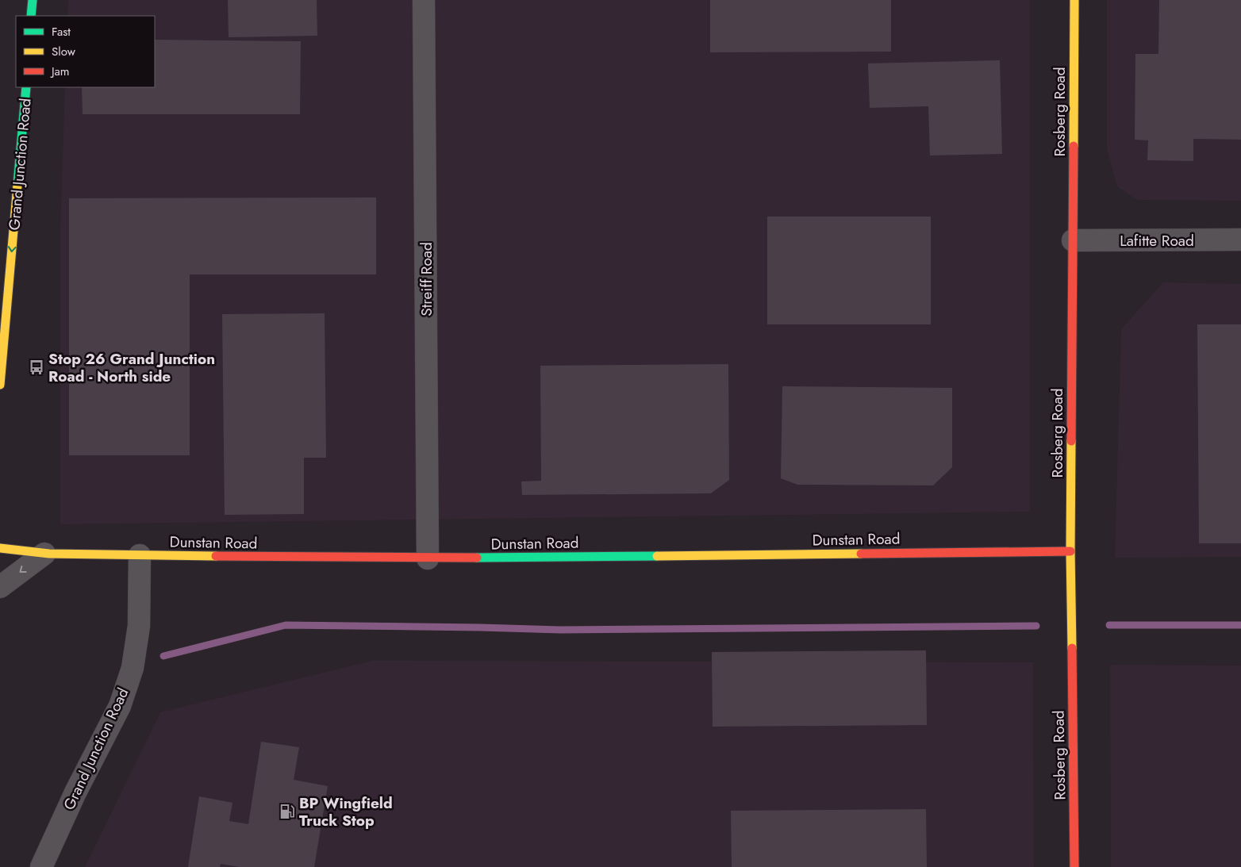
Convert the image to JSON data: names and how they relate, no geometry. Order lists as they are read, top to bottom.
{
  "streets": {
    "main road": ["Rosberg Road", "Grand Junction Road", "Dunstan Road"],
    "street": ["Lafitte Road", "Streiff Road"]
  },
  "crossings": [
    ["Rosberg Road", "Lafitte Road"],
    ["Rosberg Road", "Dunstan Road"],
    ["Grand Junction Road", "Dunstan Road"],
    ["Streiff Road", "Dunstan Road"]
  ],
  "one_way": ["Grand Junction Road"],
  "places": {
    "bus stop": ["Stop 26 Grand Junction Road - North side"],
    "fuel station": ["BP Wingfield Truck Stop"]
  },
  "legend": ["Fast", "Slow", "Jam"]
}
